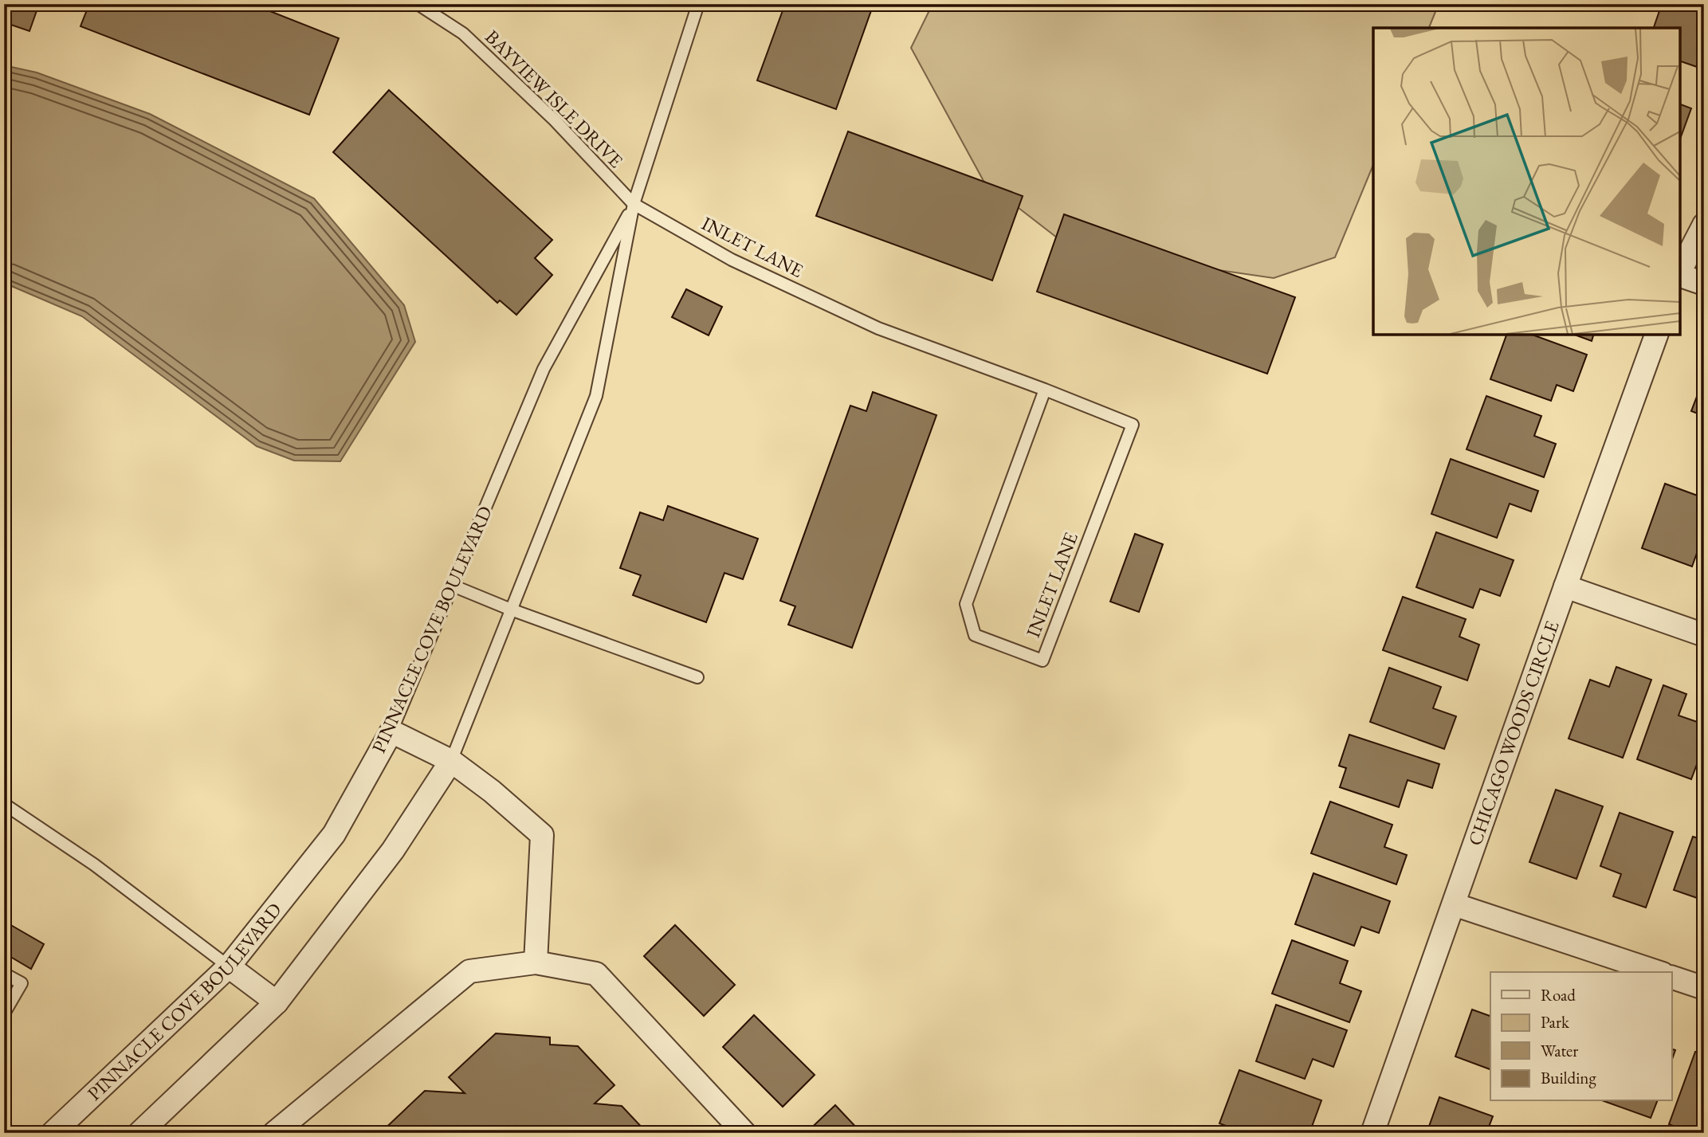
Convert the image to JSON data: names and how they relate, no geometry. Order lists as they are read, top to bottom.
{
  "streets": {
    "street": ["PINNACLE COVE BOULEVARD", "CHICAGO WOODS CIRCLE"],
    "lane": ["BAYVIEW ISLE DRIVE", "INLET LANE"]
  },
  "crossings": [
    ["BAYVIEW ISLE DRIVE", "INLET LANE"],
    ["BAYVIEW ISLE DRIVE", "PINNACLE COVE BOULEVARD"],
    ["INLET LANE", "PINNACLE COVE BOULEVARD"]
  ],
  "legend": [
    "Road",
    "Park",
    "Water",
    "Building"
  ]
}
